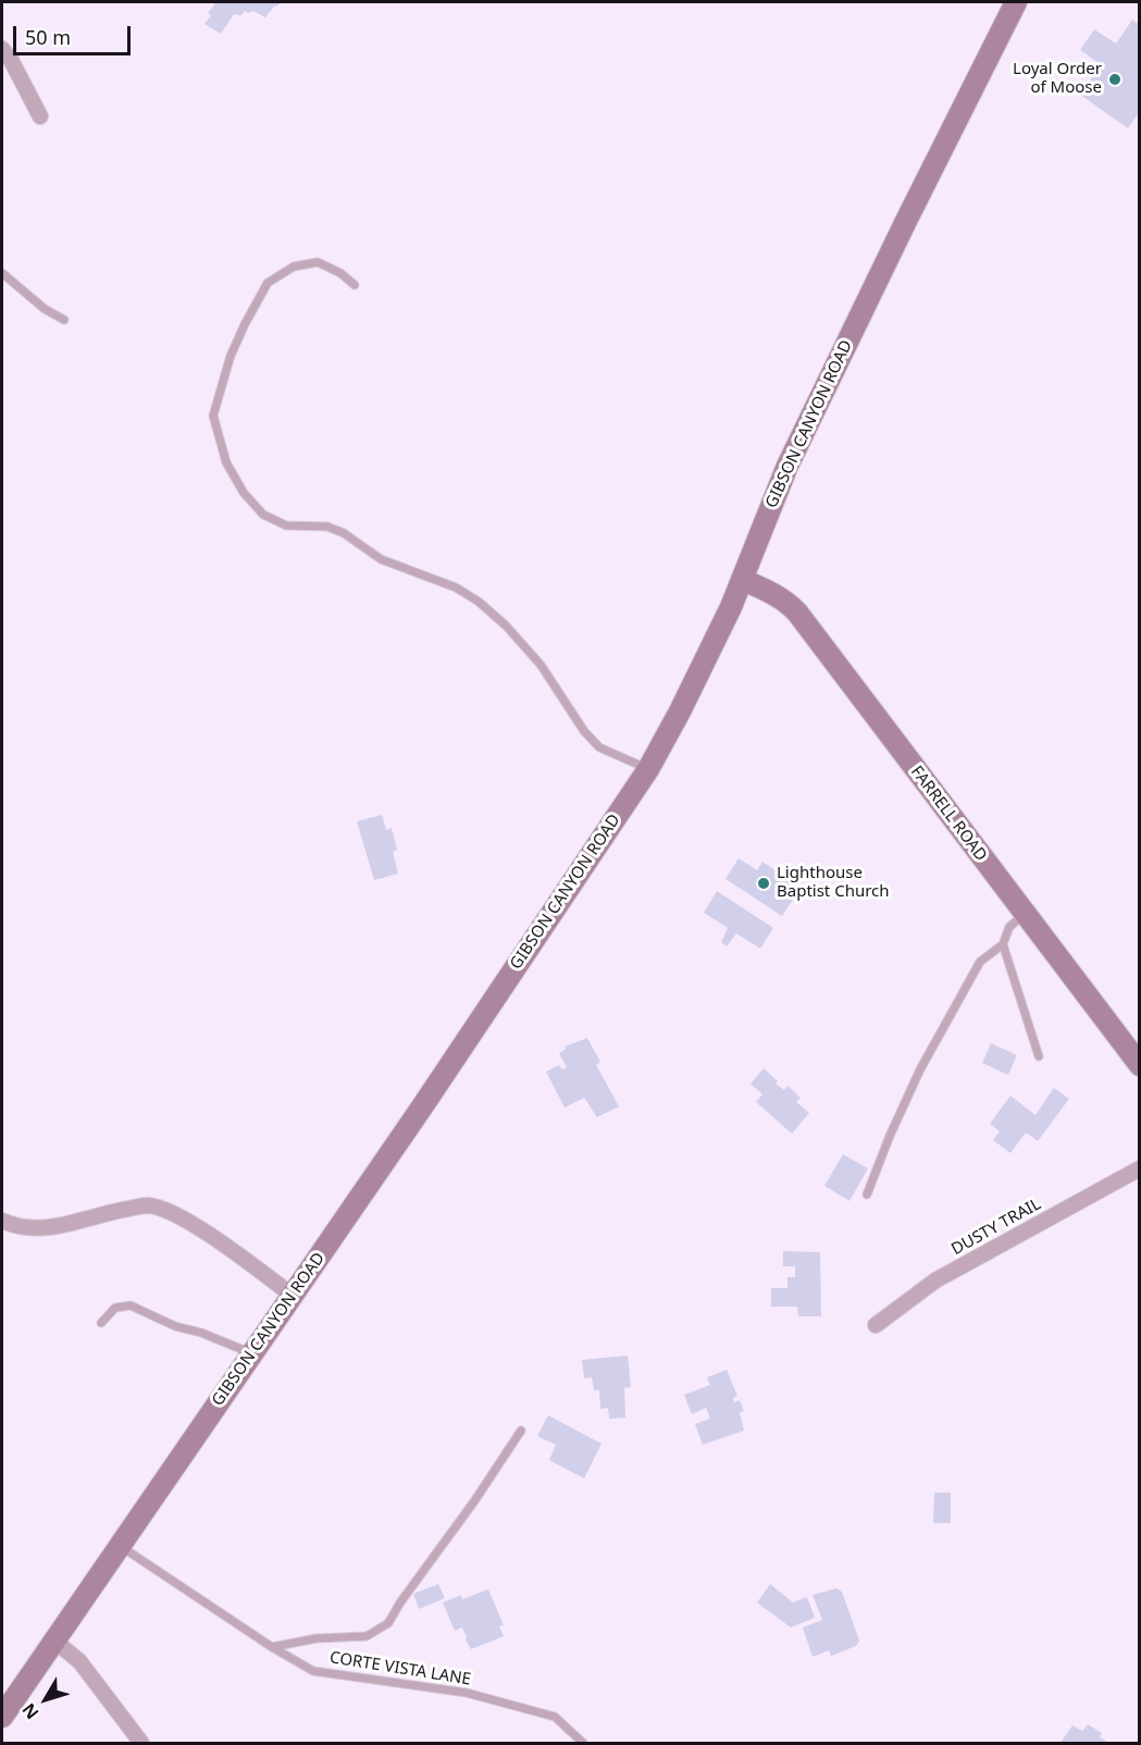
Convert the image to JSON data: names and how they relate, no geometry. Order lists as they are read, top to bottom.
{
  "streets": {
    "main road": ["GIBSON CANYON ROAD", "FARRELL ROAD"],
    "street": ["DUSTY TRAIL"],
    "lane": ["CORTE VISTA LANE"]
  },
  "crossings": [
    ["GIBSON CANYON ROAD", "FARRELL ROAD"],
    ["GIBSON CANYON ROAD", "CORTE VISTA LANE"]
  ],
  "places": ["Loyal Order of Moose", "Lighthouse Baptist Church"],
  "scale_bar": "50 m",
  "north": "bottom left"
}
